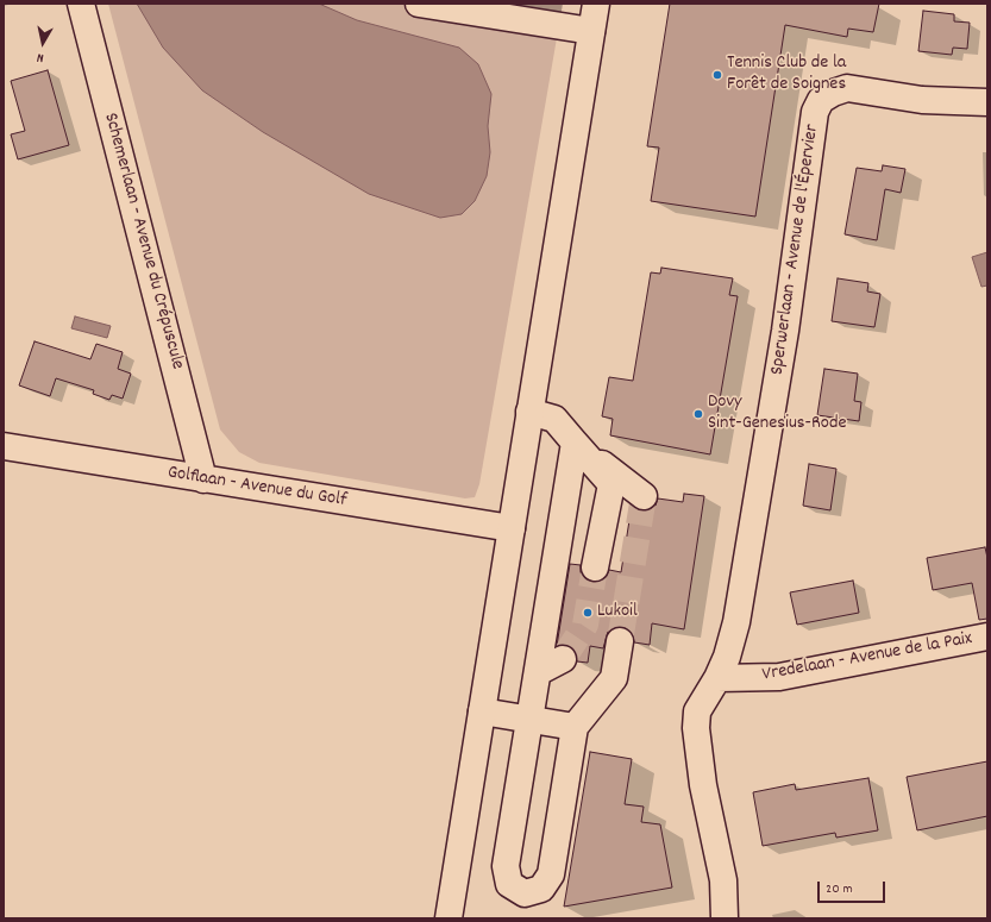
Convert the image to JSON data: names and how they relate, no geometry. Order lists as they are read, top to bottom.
{
  "streets": {
    "street": [
      "Schemerlaan - Avenue du Crépuscule",
      "Sperwerlaan - Avenue de l'Épervier",
      "Golflaan - Avenue du Golf",
      "Vredelaan - Avenue de la Paix"
    ]
  },
  "crossings": [
    ["Schemerlaan - Avenue du Crépuscule", "Golflaan - Avenue du Golf"],
    ["Sperwerlaan - Avenue de l'Épervier", "Vredelaan - Avenue de la Paix"]
  ],
  "places": ["Tennis Club de la Forêt de Soignes", "Dovy Sint-Genesius-Rode", "Lukoil"],
  "scale_bar": "20 m",
  "north": "bottom"
}
